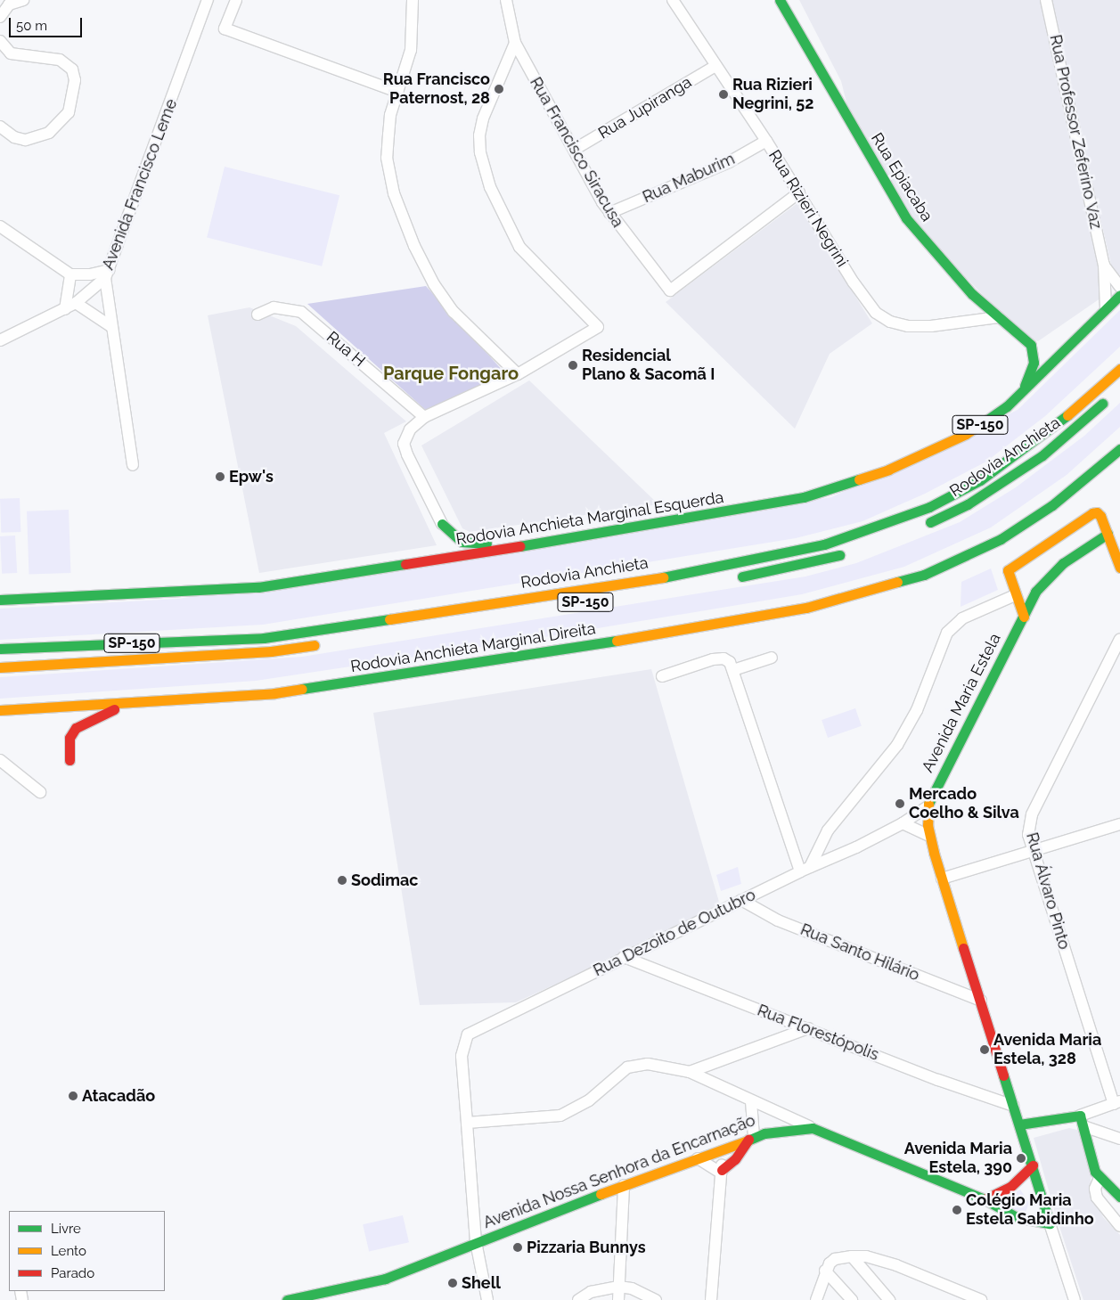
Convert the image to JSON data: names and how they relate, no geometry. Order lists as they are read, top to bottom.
{
  "streets": {
    "main road": [
      "Rua Epiacaba",
      "SP-150",
      "Rodovia Anchieta",
      "Rodovia Anchieta Marginal Esquerda",
      "Rodovia Anchieta Marginal Direita",
      "Avenida Maria Estela",
      "Avenida Nossa Senhora da Encarnação"
    ],
    "street": [
      "Rua Jupiranga",
      "Rua Professor Zeferino Vaz",
      "Rua Francisco Siracusa",
      "Rua Maburim",
      "Avenida Francisco Leme",
      "Rua Rizieri Negrini",
      "Rua H",
      "Rua Álvaro Pinto",
      "Rua Dezoito de Outubro",
      "Rua Santo Hilário",
      "Rua Florestópolis"
    ]
  },
  "crossings": [
    ["Rua Jupiranga", "Rua Francisco Siracusa"],
    ["Rua Jupiranga", "Rua Rizieri Negrini"],
    ["Rua Professor Zeferino Vaz", "Rodovia Anchieta Marginal Esquerda"],
    ["Rua Francisco Siracusa", "Rua Maburim"],
    ["Rua Francisco Siracusa", "Rua Rizieri Negrini"],
    ["Rua Epiacaba", "Rua Rizieri Negrini"],
    ["Rua Epiacaba", "Rodovia Anchieta Marginal Esquerda"],
    ["Rua Maburim", "Rua Rizieri Negrini"],
    ["Avenida Maria Estela", "Rua Dezoito de Outubro"],
    ["Rua Dezoito de Outubro", "Rua Santo Hilário"],
    ["Rua Dezoito de Outubro", "Rua Florestópolis"]
  ],
  "districts": ["Parque Fongaro"],
  "places": [
    "Rua Francisco Paternost, 28",
    "Rua Rizieri Negrini, 52",
    "Residencial Plano & Sacomã I",
    "Epw's",
    "Mercado Coelho & Silva",
    "Sodimac",
    "Avenida Maria Estela, 328",
    "Atacadão",
    "Avenida Maria Estela, 390",
    "Colégio Maria Estela Sabidinho",
    "Pizzaria Bunnys",
    "Shell"
  ],
  "legend": ["Livre", "Lento", "Parado"],
  "scale_bar": "50 m"
}
